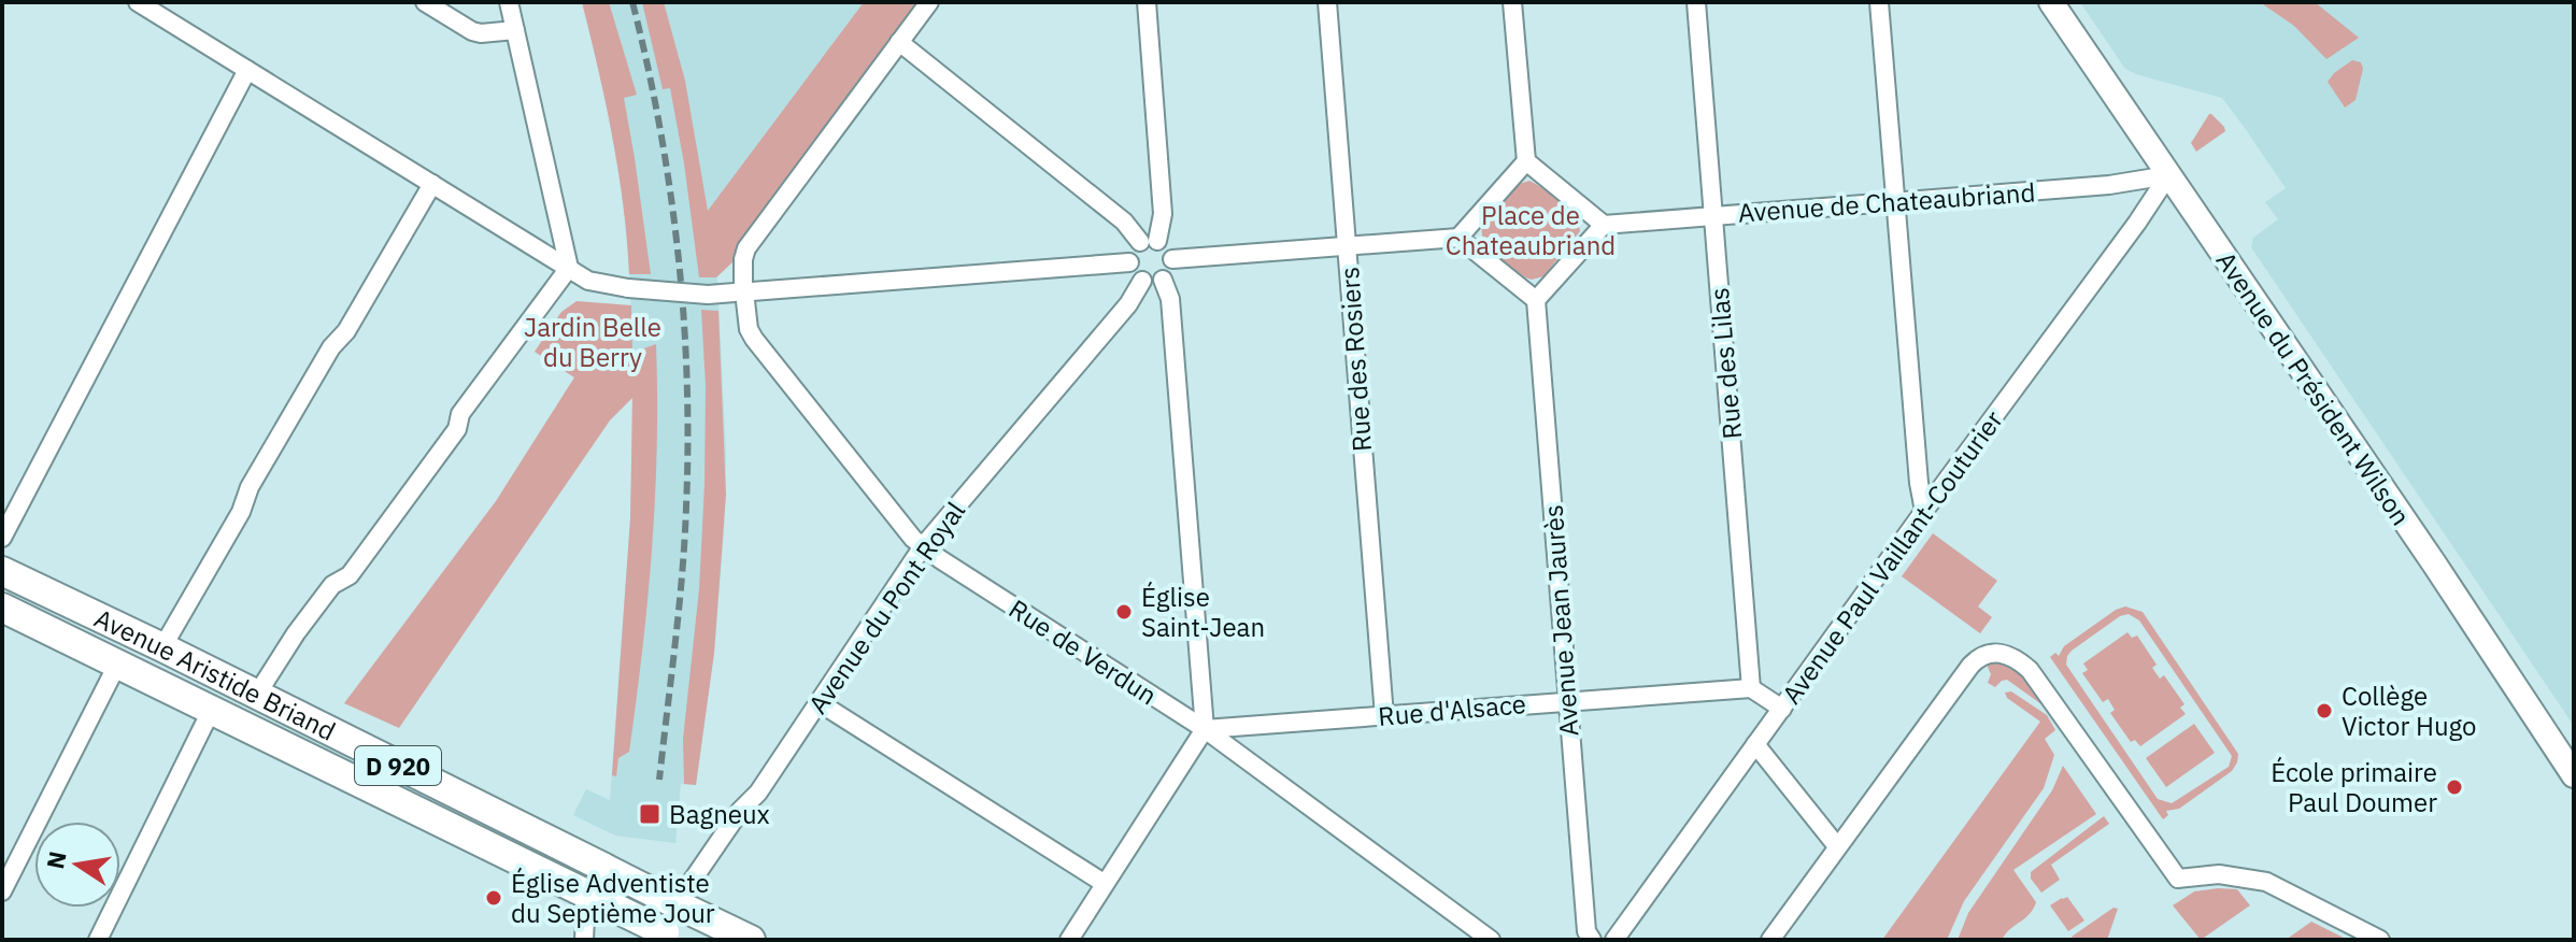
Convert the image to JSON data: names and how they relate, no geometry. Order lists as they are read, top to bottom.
{
  "streets": {
    "main road": ["Avenue Aristide Briand", "D 920"],
    "street": [
      "Avenue de Chateaubriand",
      "Rue des Rosiers",
      "Rue des Lilas",
      "Avenue du Président Wilson",
      "Avenue Paul Vaillant-Couturier",
      "Avenue du Pont Royal",
      "Avenue Jean Jaurès",
      "Rue de Verdun",
      "Rue d'Alsace"
    ]
  },
  "crossings": [
    ["Avenue de Chateaubriand", "Rue des Lilas"],
    ["Avenue de Chateaubriand", "Avenue du Président Wilson"],
    ["Avenue de Chateaubriand", "Avenue Paul Vaillant-Couturier"],
    ["Rue des Rosiers", "Rue d'Alsace"],
    ["Rue des Lilas", "Rue d'Alsace"],
    ["Avenue du Président Wilson", "Avenue Paul Vaillant-Couturier"],
    ["Avenue du Pont Royal", "Rue de Verdun"],
    ["Avenue du Pont Royal", "Avenue Aristide Briand"],
    ["Avenue Jean Jaurès", "Rue d'Alsace"],
    ["Rue de Verdun", "Rue d'Alsace"]
  ],
  "parks": ["Place de Chateaubriand", "Jardin Belle du Berry"],
  "places": {
    "other": [
      "Église Saint-Jean",
      "Collège Victor Hugo",
      "École primaire Paul Doumer",
      "Église Adventiste du Septième Jour"
    ],
    "transit": ["Bagneux"]
  },
  "north": "left"
}
